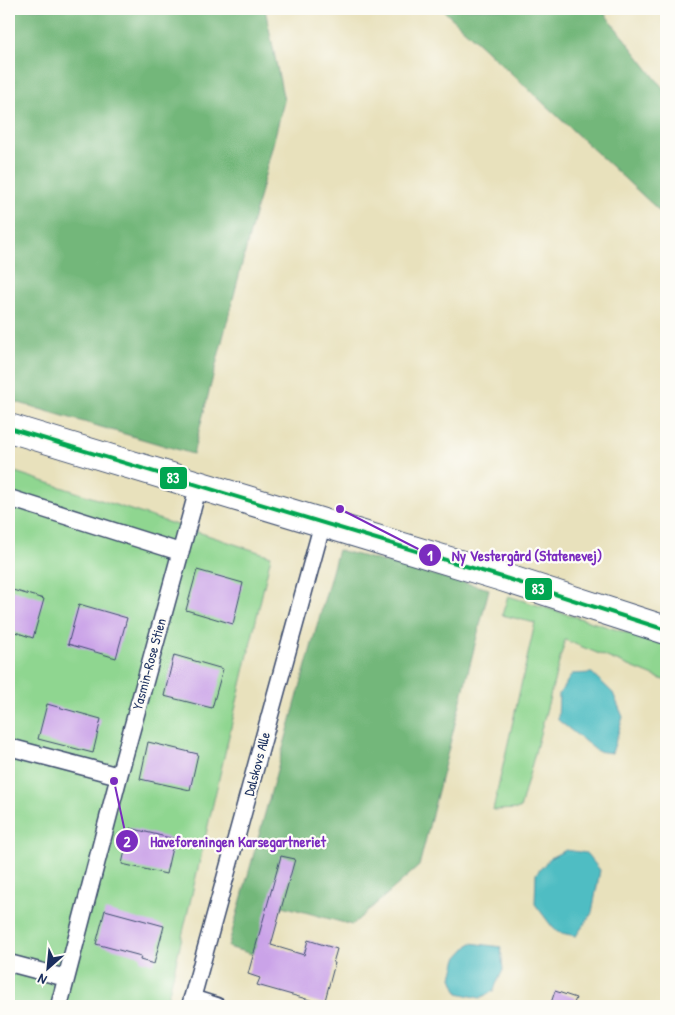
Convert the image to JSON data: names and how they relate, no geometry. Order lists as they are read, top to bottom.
{
  "streets": {
    "lane": ["Yasmin-Rose Stien", "Dalskovs Alle"]
  },
  "places": ["Ny Vestergård (Statenevej)", "Haveforeningen Karsegartneriet"],
  "lines": ["transit line 83"],
  "north": "bottom left"
}
